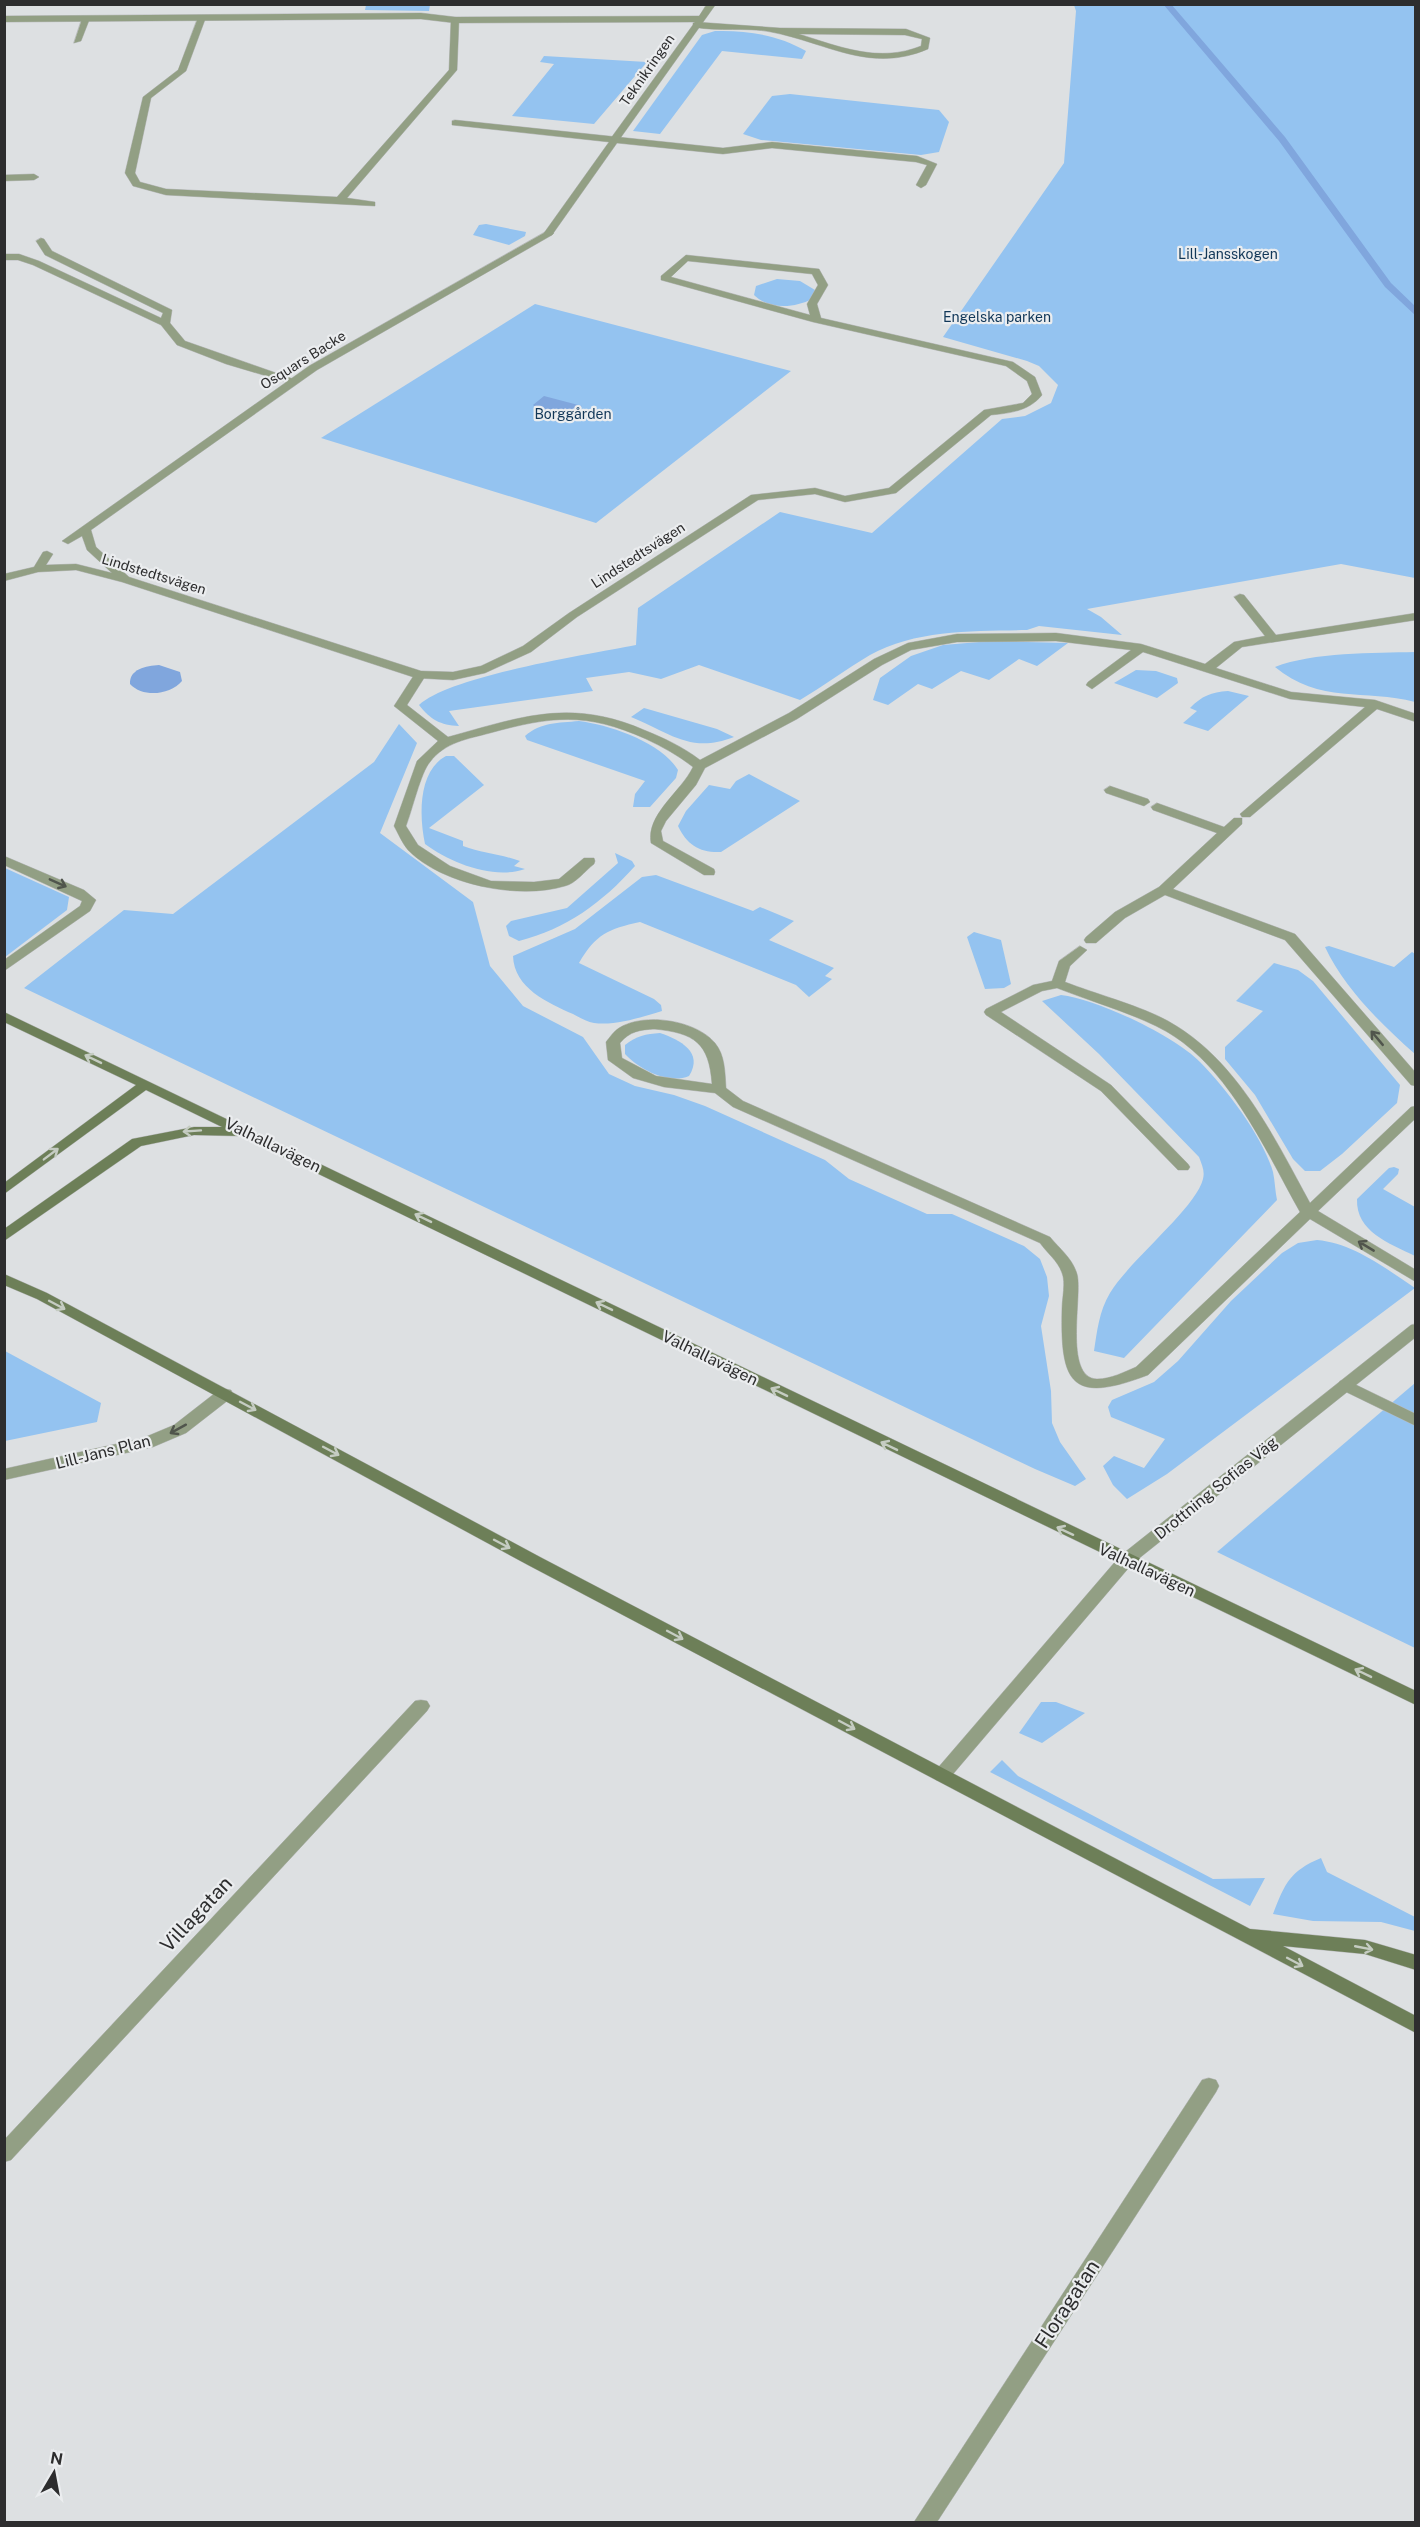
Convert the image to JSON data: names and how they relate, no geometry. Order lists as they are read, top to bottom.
{
  "streets": {
    "main road": ["Valhallavägen"],
    "street": [
      "Teknikringen",
      "Osquars Backe",
      "Lindstedtsvägen",
      "Lill-Jans Plan",
      "Drottning Sofias Väg",
      "Villagatan",
      "Floragatan"
    ]
  },
  "crossings": [
    ["Teknikringen", "Osquars Backe"],
    ["Valhallavägen", "Drottning Sofias Väg"]
  ],
  "one_way": ["Valhallavägen", "Lill-Jans Plan"],
  "parks": ["Lill-Jansskogen", "Engelska parken", "Borggården"],
  "north": "top"
}
